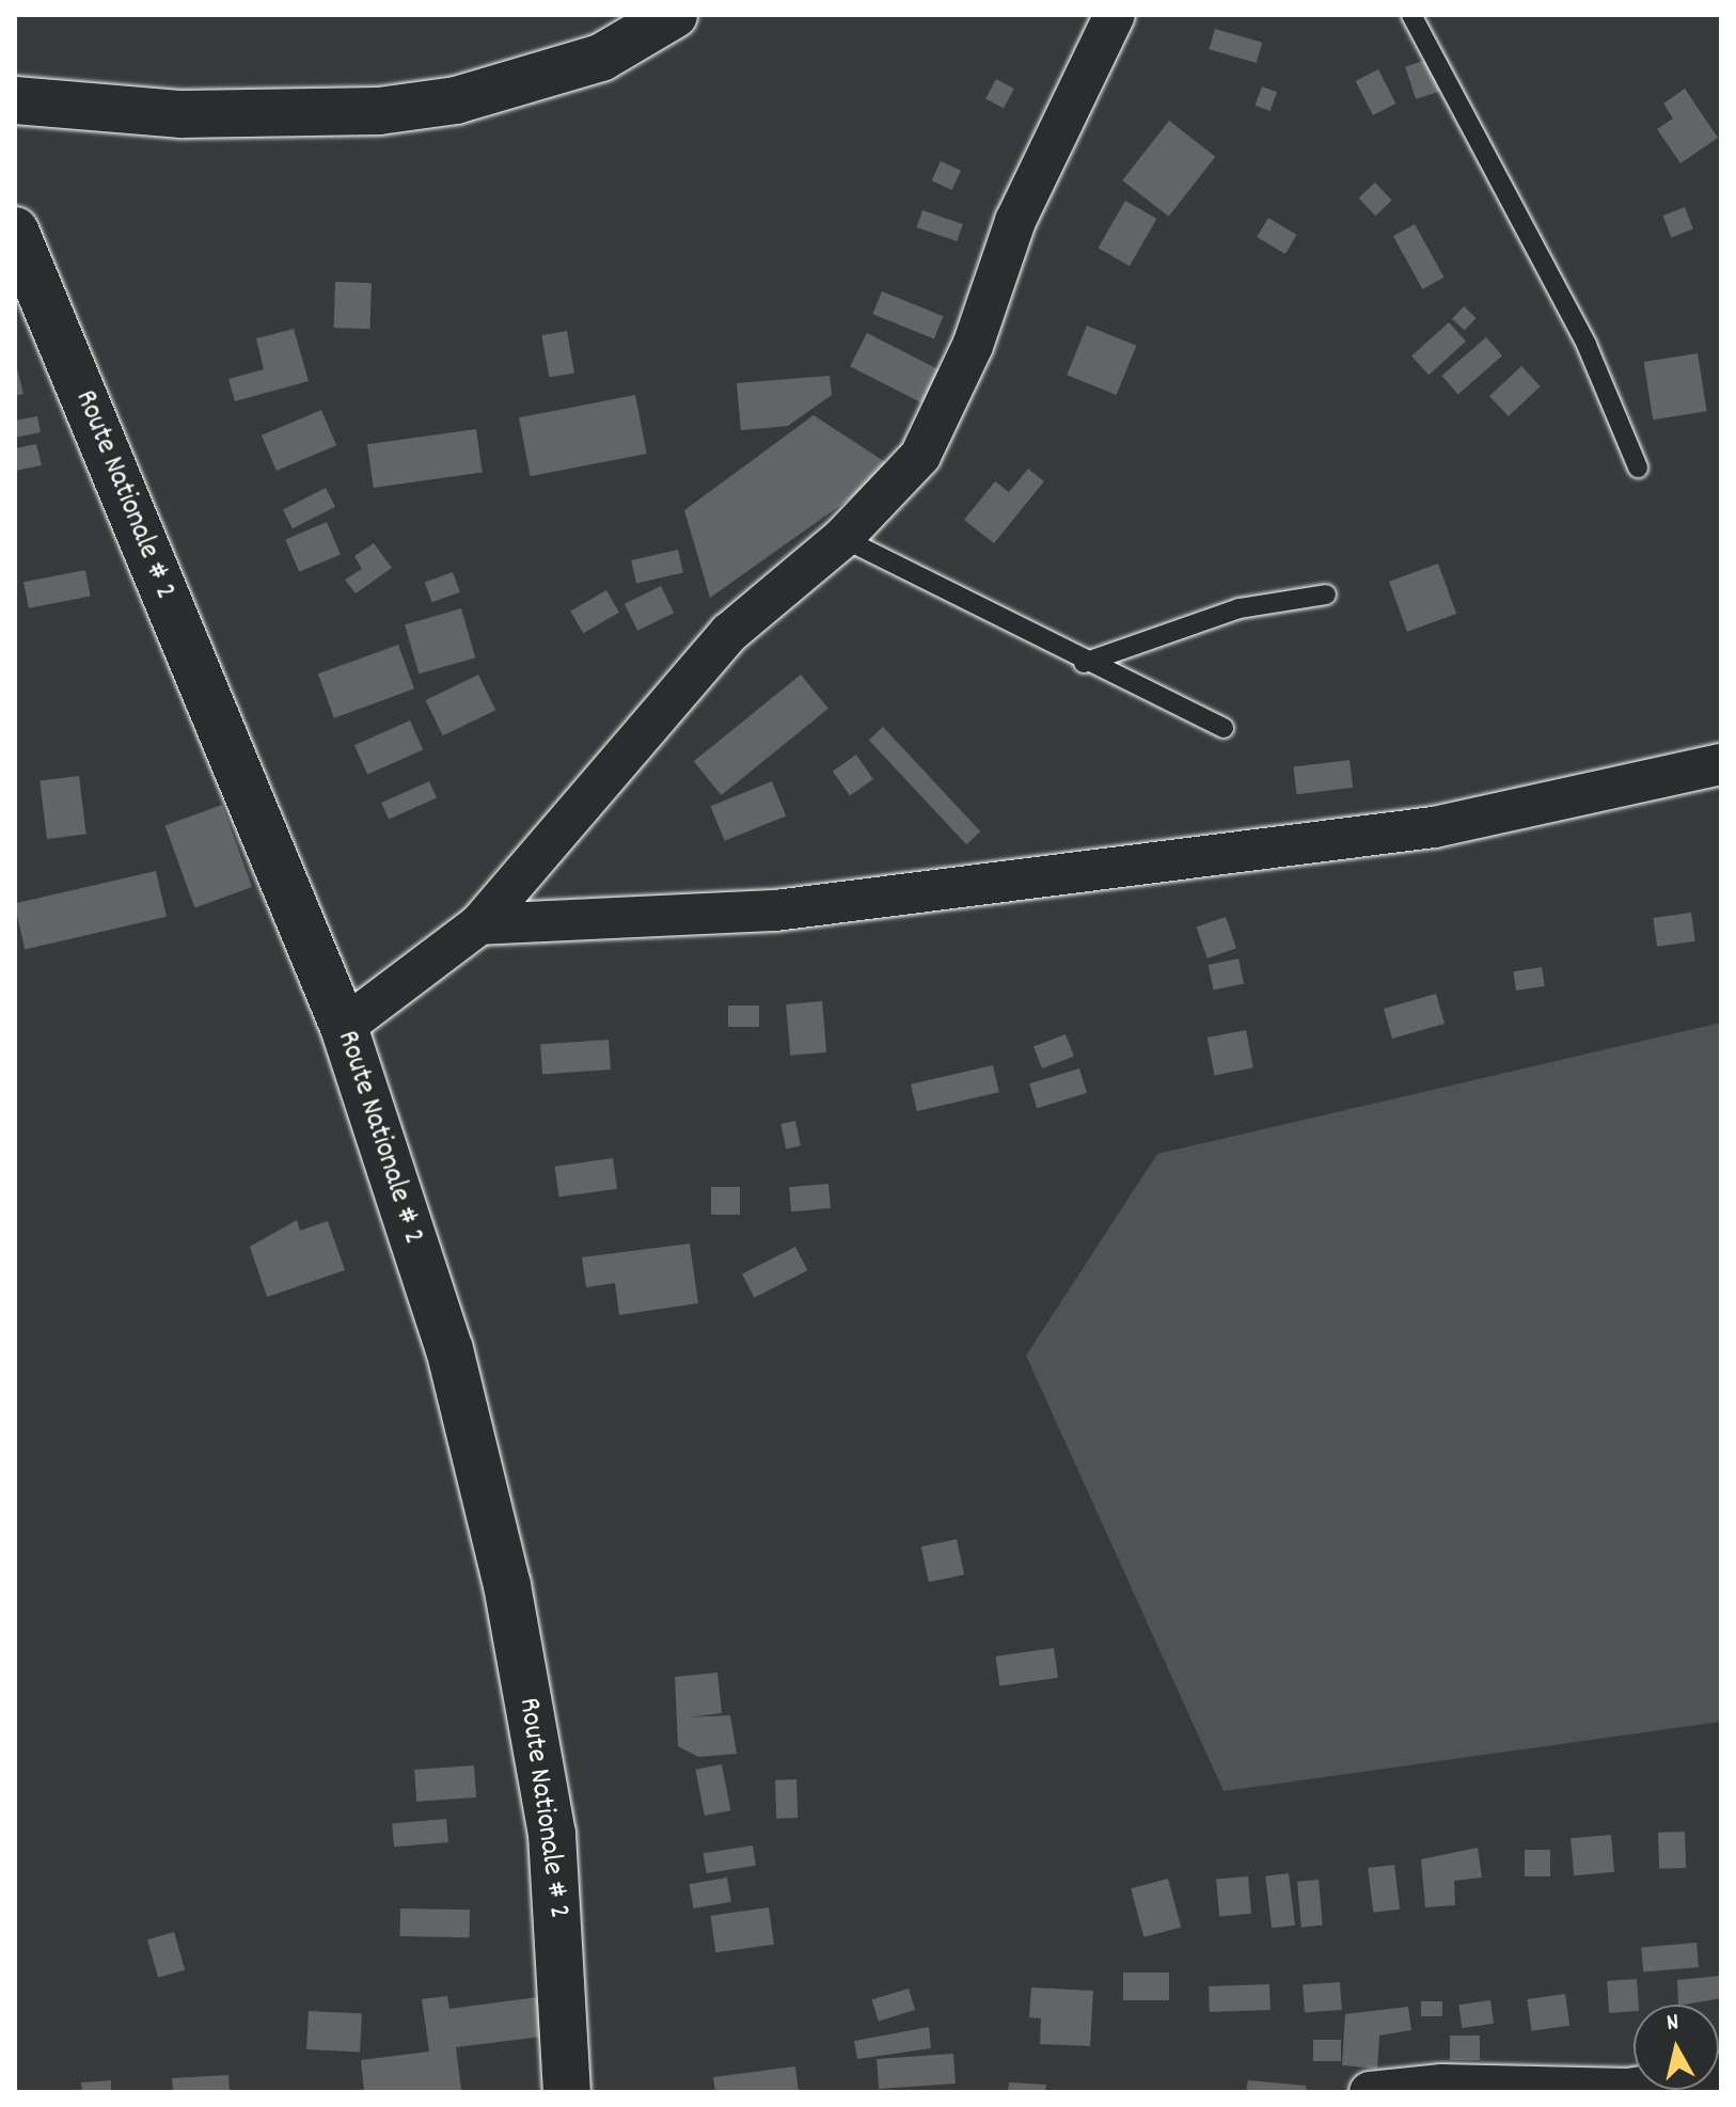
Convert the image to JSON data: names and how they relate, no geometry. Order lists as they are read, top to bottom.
{
  "streets": {
    "main road": ["Route Nationale # 2"]
  },
  "north": "top"
}
